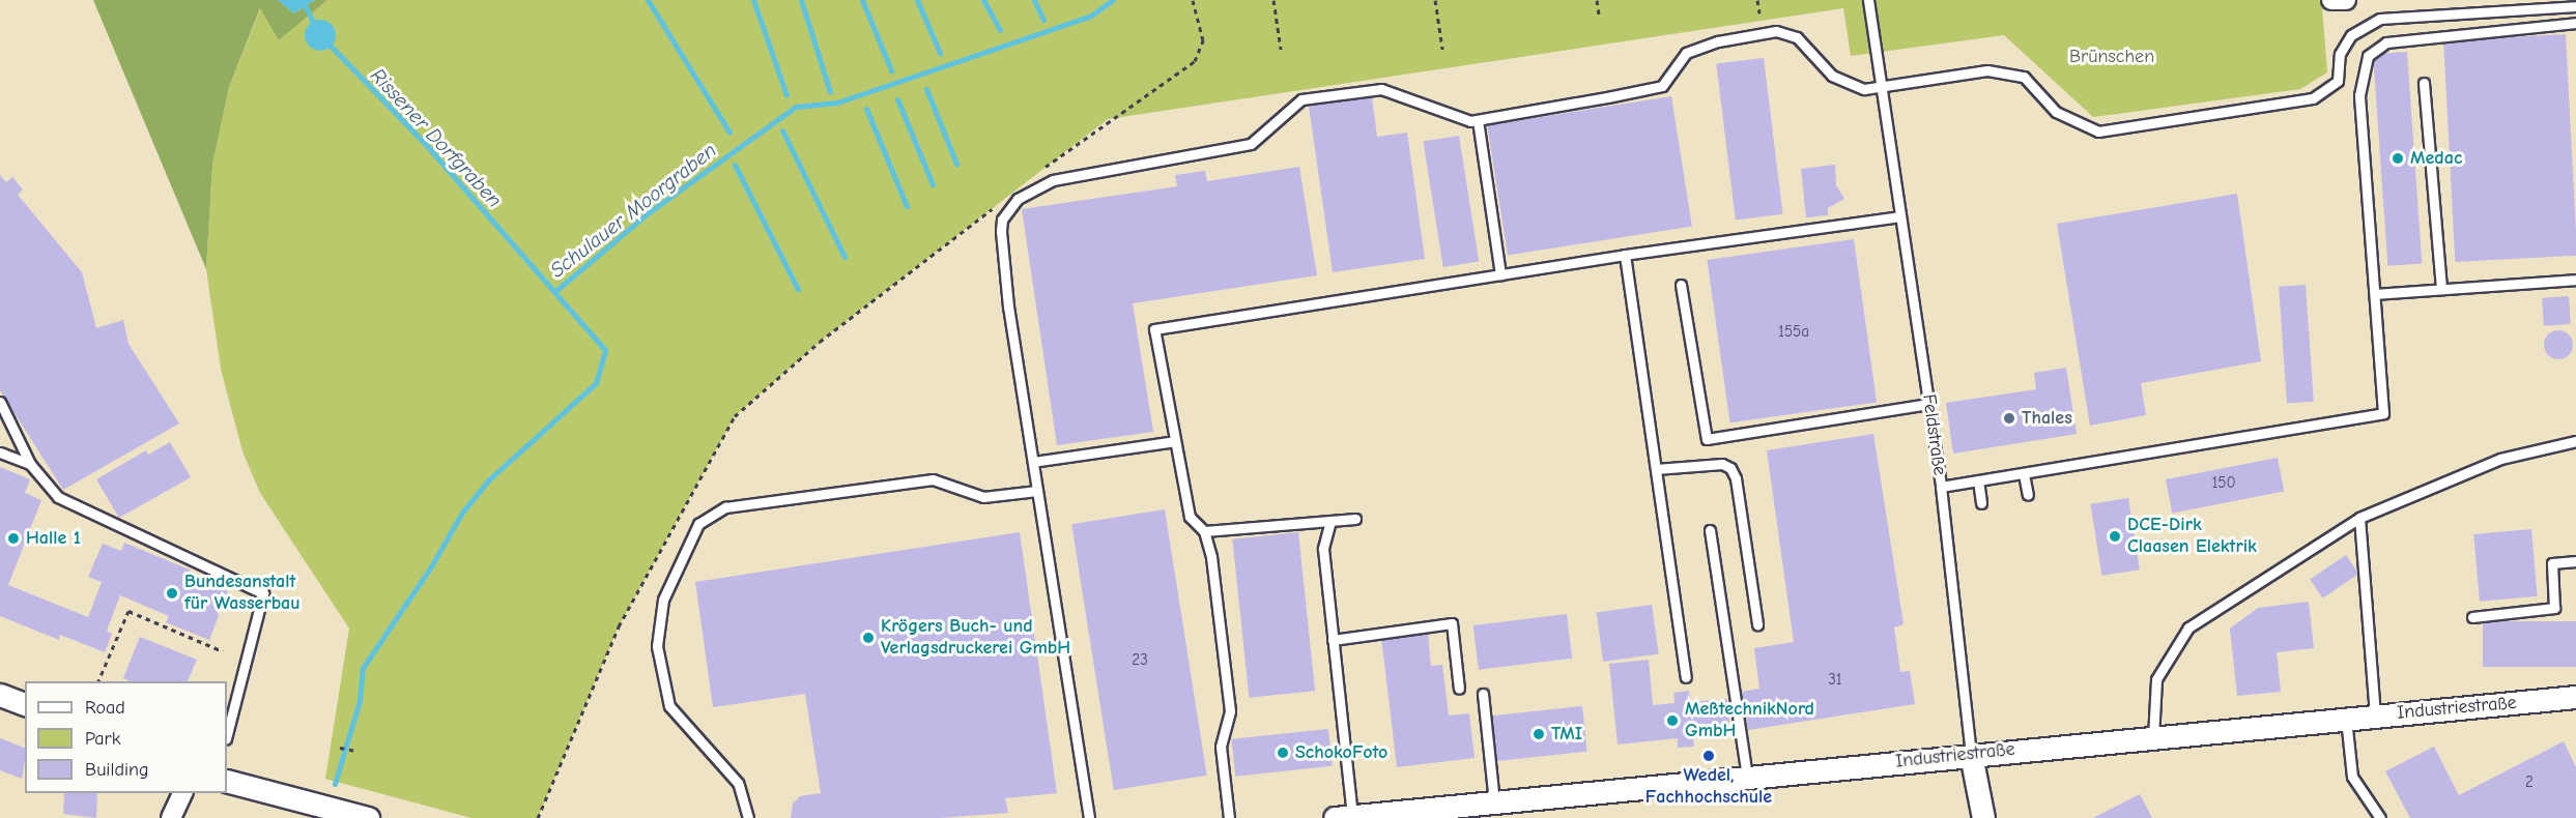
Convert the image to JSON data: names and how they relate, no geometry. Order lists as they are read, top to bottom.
{
  "streets": {
    "street": ["Feldstraße", "Industriestraße"]
  },
  "crossings": [
    ["Feldstraße", "Industriestraße"]
  ],
  "water": ["Rissener Dorfgraben", "Schulauer Moorgraben"],
  "parks": ["Brünschen"],
  "places": [
    "Medac",
    "Thales",
    "DCE-Dirk Claasen Elektrik",
    "Halle 1",
    "Bundesanstalt für Wasserbau",
    "Krögers Buch- und Verlagsdruckerei GmbH",
    "MeßtechnikNord GmbH",
    "TMI",
    "SchokoFoto",
    "Wedel, Fachhochschule"
  ],
  "house_numbers": [
    "155a",
    "150",
    "23",
    "31",
    "2"
  ],
  "legend": ["Road", "Park", "Building"]
}
